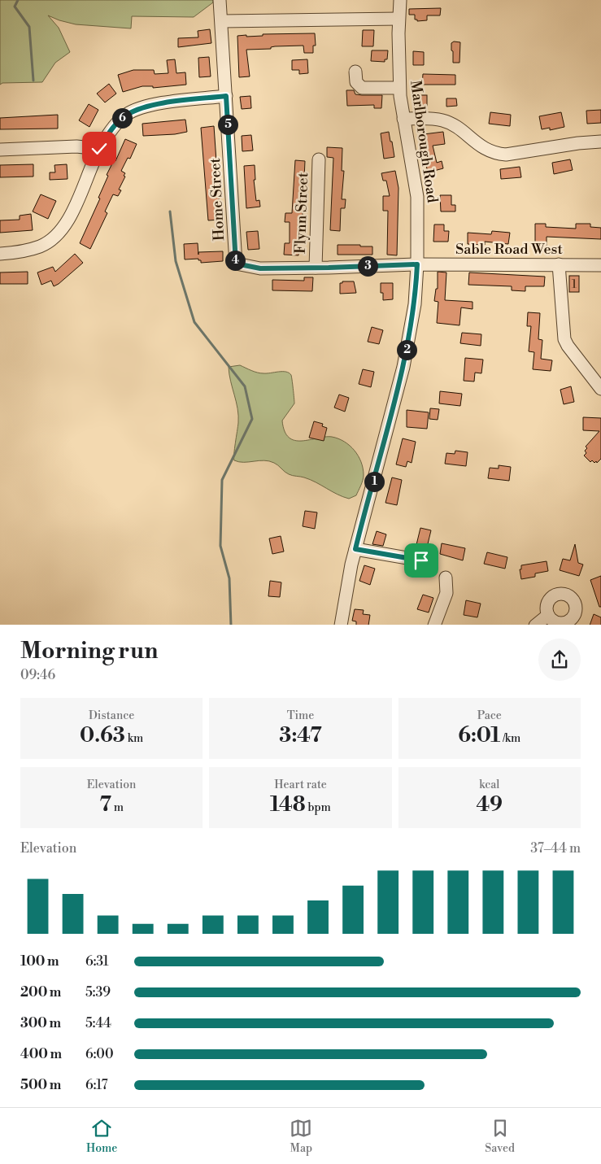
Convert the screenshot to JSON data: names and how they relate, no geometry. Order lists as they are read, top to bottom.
{
  "streets": {
    "street": [
      "Marlborough Road",
      "Home Street",
      "Flynn Street",
      "Sable Road West"
    ]
  },
  "crossings": [
    ["Marlborough Road", "Home Street"],
    ["Marlborough Road", "Sable Road West"],
    ["Home Street", "Flynn Street"],
    ["Home Street", "Sable Road West"]
  ],
  "house_numbers": ["1"],
  "page": {
    "pins": [
      "6",
      "5",
      "4",
      "3",
      "2",
      "1"
    ],
    "heading": ["Morning run", "09:46"],
    "stats": [
      ["Distance", "0.63 km"],
      ["Time", "3:47"],
      ["Pace", "6:01 /km"],
      ["Elevation", "7 m"],
      ["Heart rate", "148 bpm"],
      ["kcal", "49"]
    ],
    "chart": ["Elevation", "37–44 m"],
    "list": [
      {
        "name": "100 m",
        "note": "6:31"
      },
      {
        "name": "200 m",
        "note": "5:39"
      },
      {
        "name": "300 m",
        "note": "5:44"
      },
      {
        "name": "400 m",
        "note": "6:00"
      },
      {
        "name": "500 m",
        "note": "6:17"
      }
    ],
    "tabs": ["Home", "Map", "Saved"]
  }
}
